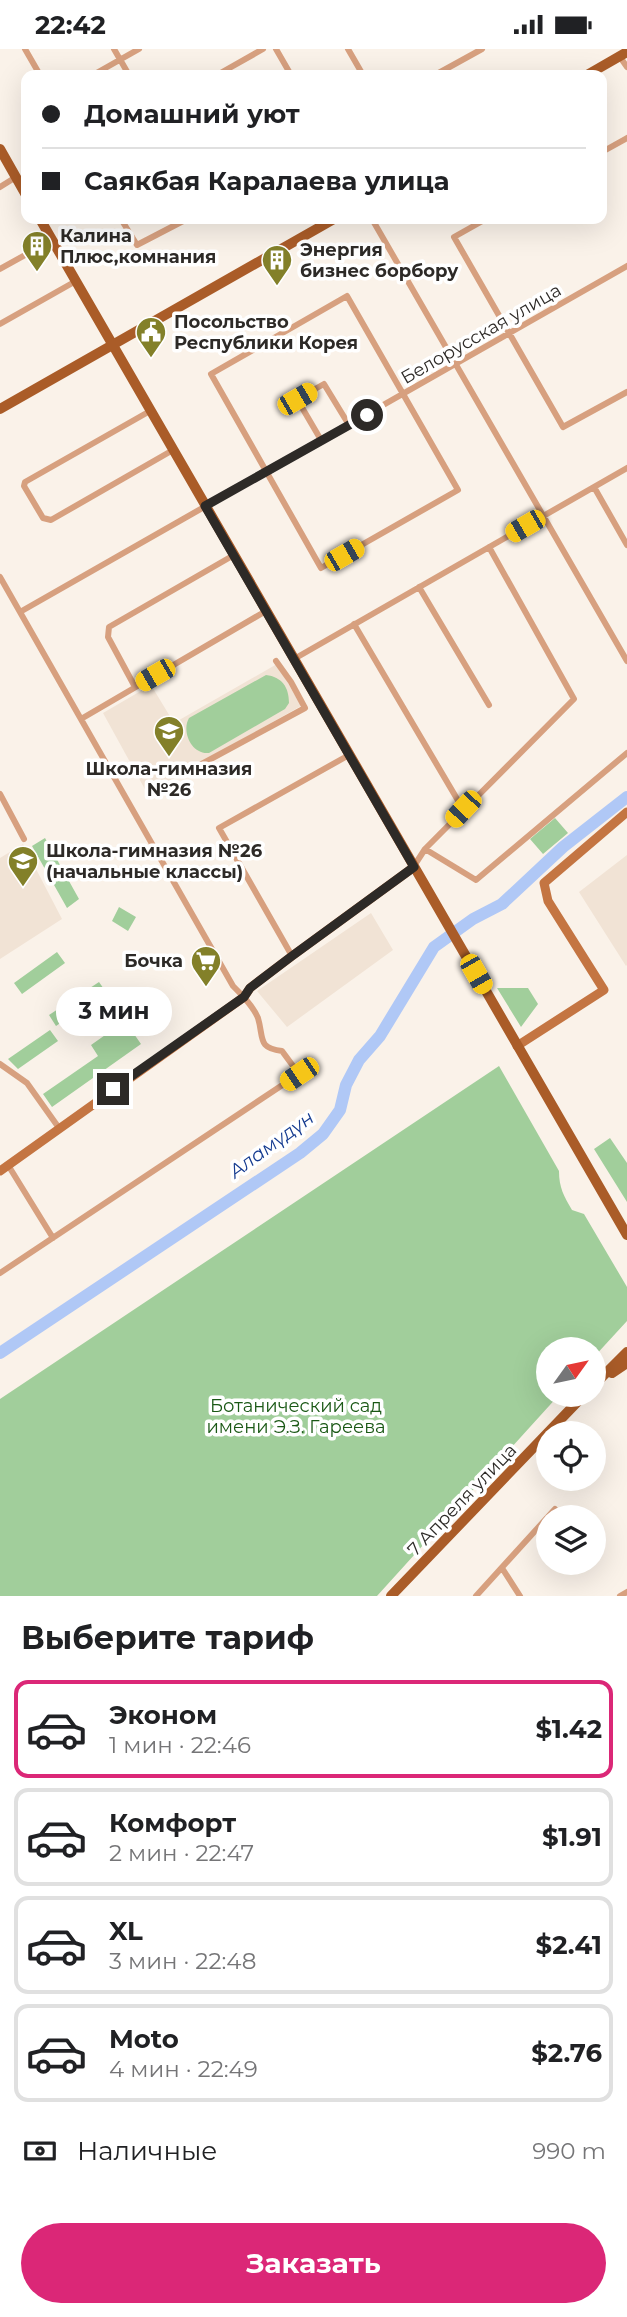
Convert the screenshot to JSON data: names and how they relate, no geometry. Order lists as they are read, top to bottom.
{
  "streets": {
    "main road": ["7 Апреля улица"],
    "street": ["Белорусская улица"]
  },
  "water": ["Аламүдүн"],
  "parks": ["Ботанический сад имени Э.З. Гареева"],
  "places": {
    "building": ["Калина Плюс,комнания", "Энергия бизнес борбору"],
    "public building": ["Посольство Республики Корея"],
    "school or university": ["Школа-гимназия №26", "Школа-гимназия №26 (начальные классы)"],
    "supermarket": ["Бочка"]
  },
  "north": "top right",
  "page": {
    "status": "22:42",
    "banner": ["Домашний уют", "Саякбая Каралаева улица"],
    "bubble": "3 мин",
    "heading": "Выберите тариф",
    "list": [
      {
        "name": "Эконом",
        "note": "1 мин · 22:46",
        "value": "$1.42"
      },
      {
        "name": "Комфорт",
        "note": "2 мин · 22:47",
        "value": "$1.91"
      },
      {
        "name": "XL",
        "note": "3 мин · 22:48",
        "value": "$2.41"
      },
      {
        "name": "Moto",
        "note": "4 мин · 22:49",
        "value": "$2.76"
      }
    ],
    "pay": ["Наличные", "990 m"],
    "buttons": "Заказать"
  }
}
